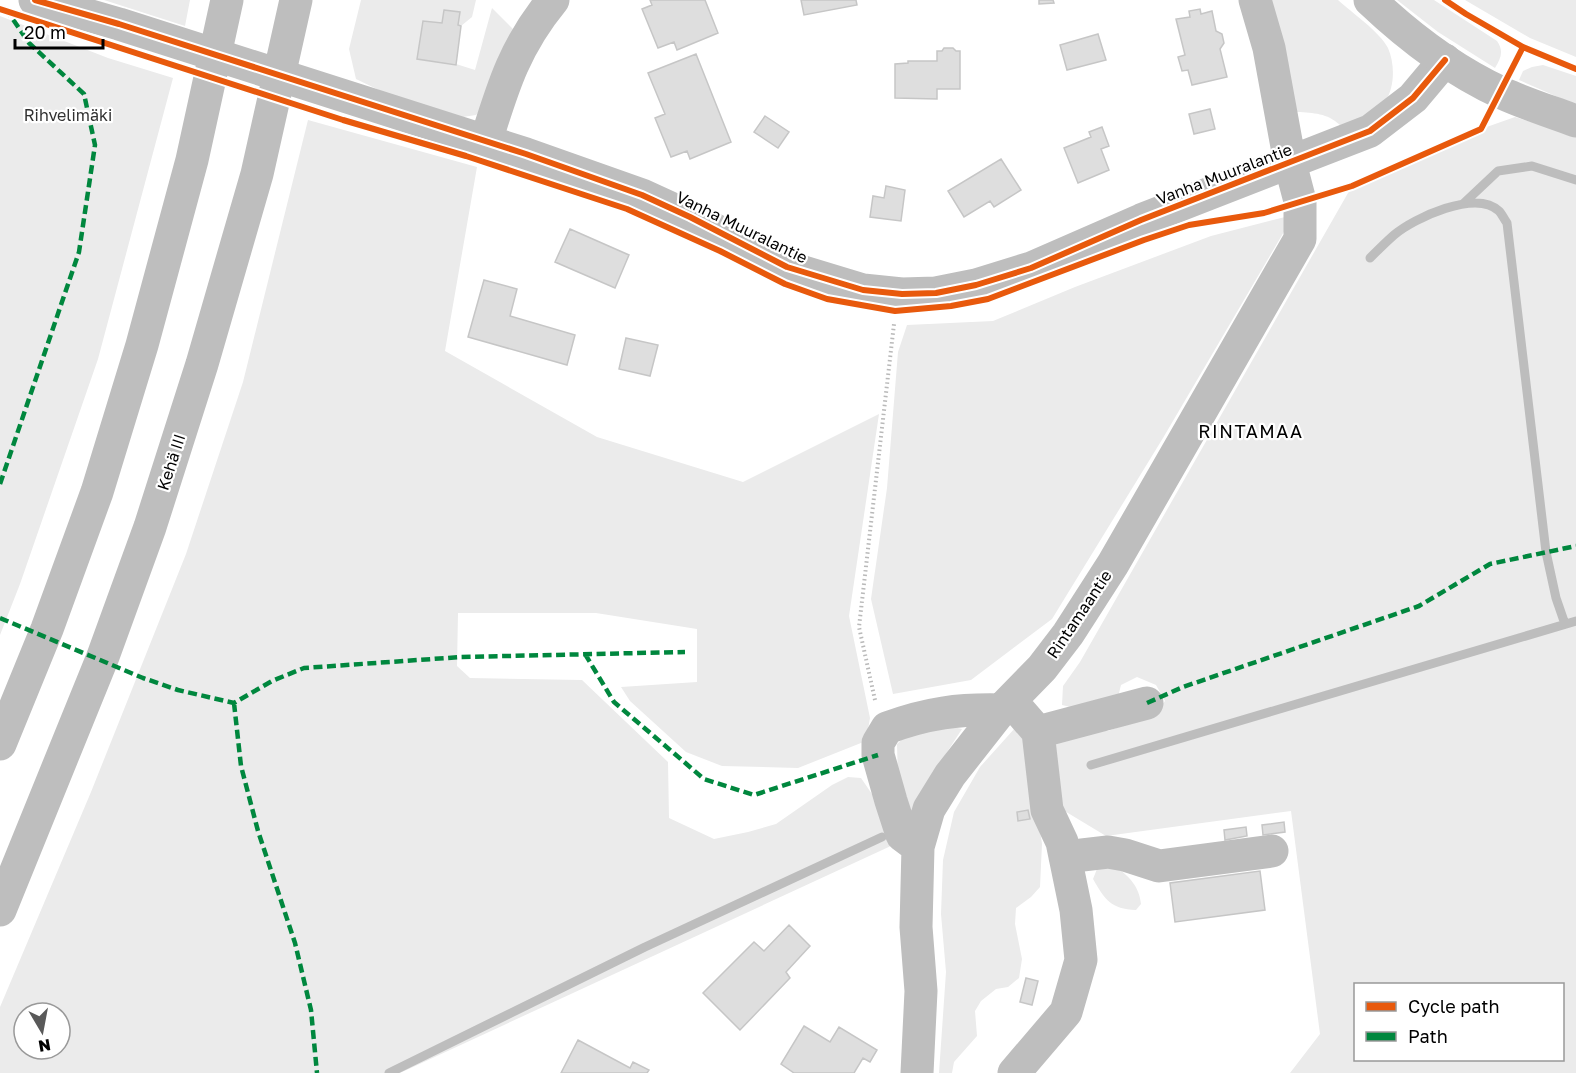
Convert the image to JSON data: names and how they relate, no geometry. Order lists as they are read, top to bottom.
{
  "streets": {
    "main road": ["Vanha Muuralantie", "Kehä III", "Rintamaantie"]
  },
  "crossings": [
    ["Vanha Muuralantie", "Rintamaantie"]
  ],
  "districts": ["RINTAMAA"],
  "parks": ["Rihvelimäki"],
  "legend": ["Cycle path", "Path"],
  "scale_bar": "20 m",
  "north": "bottom"
}
